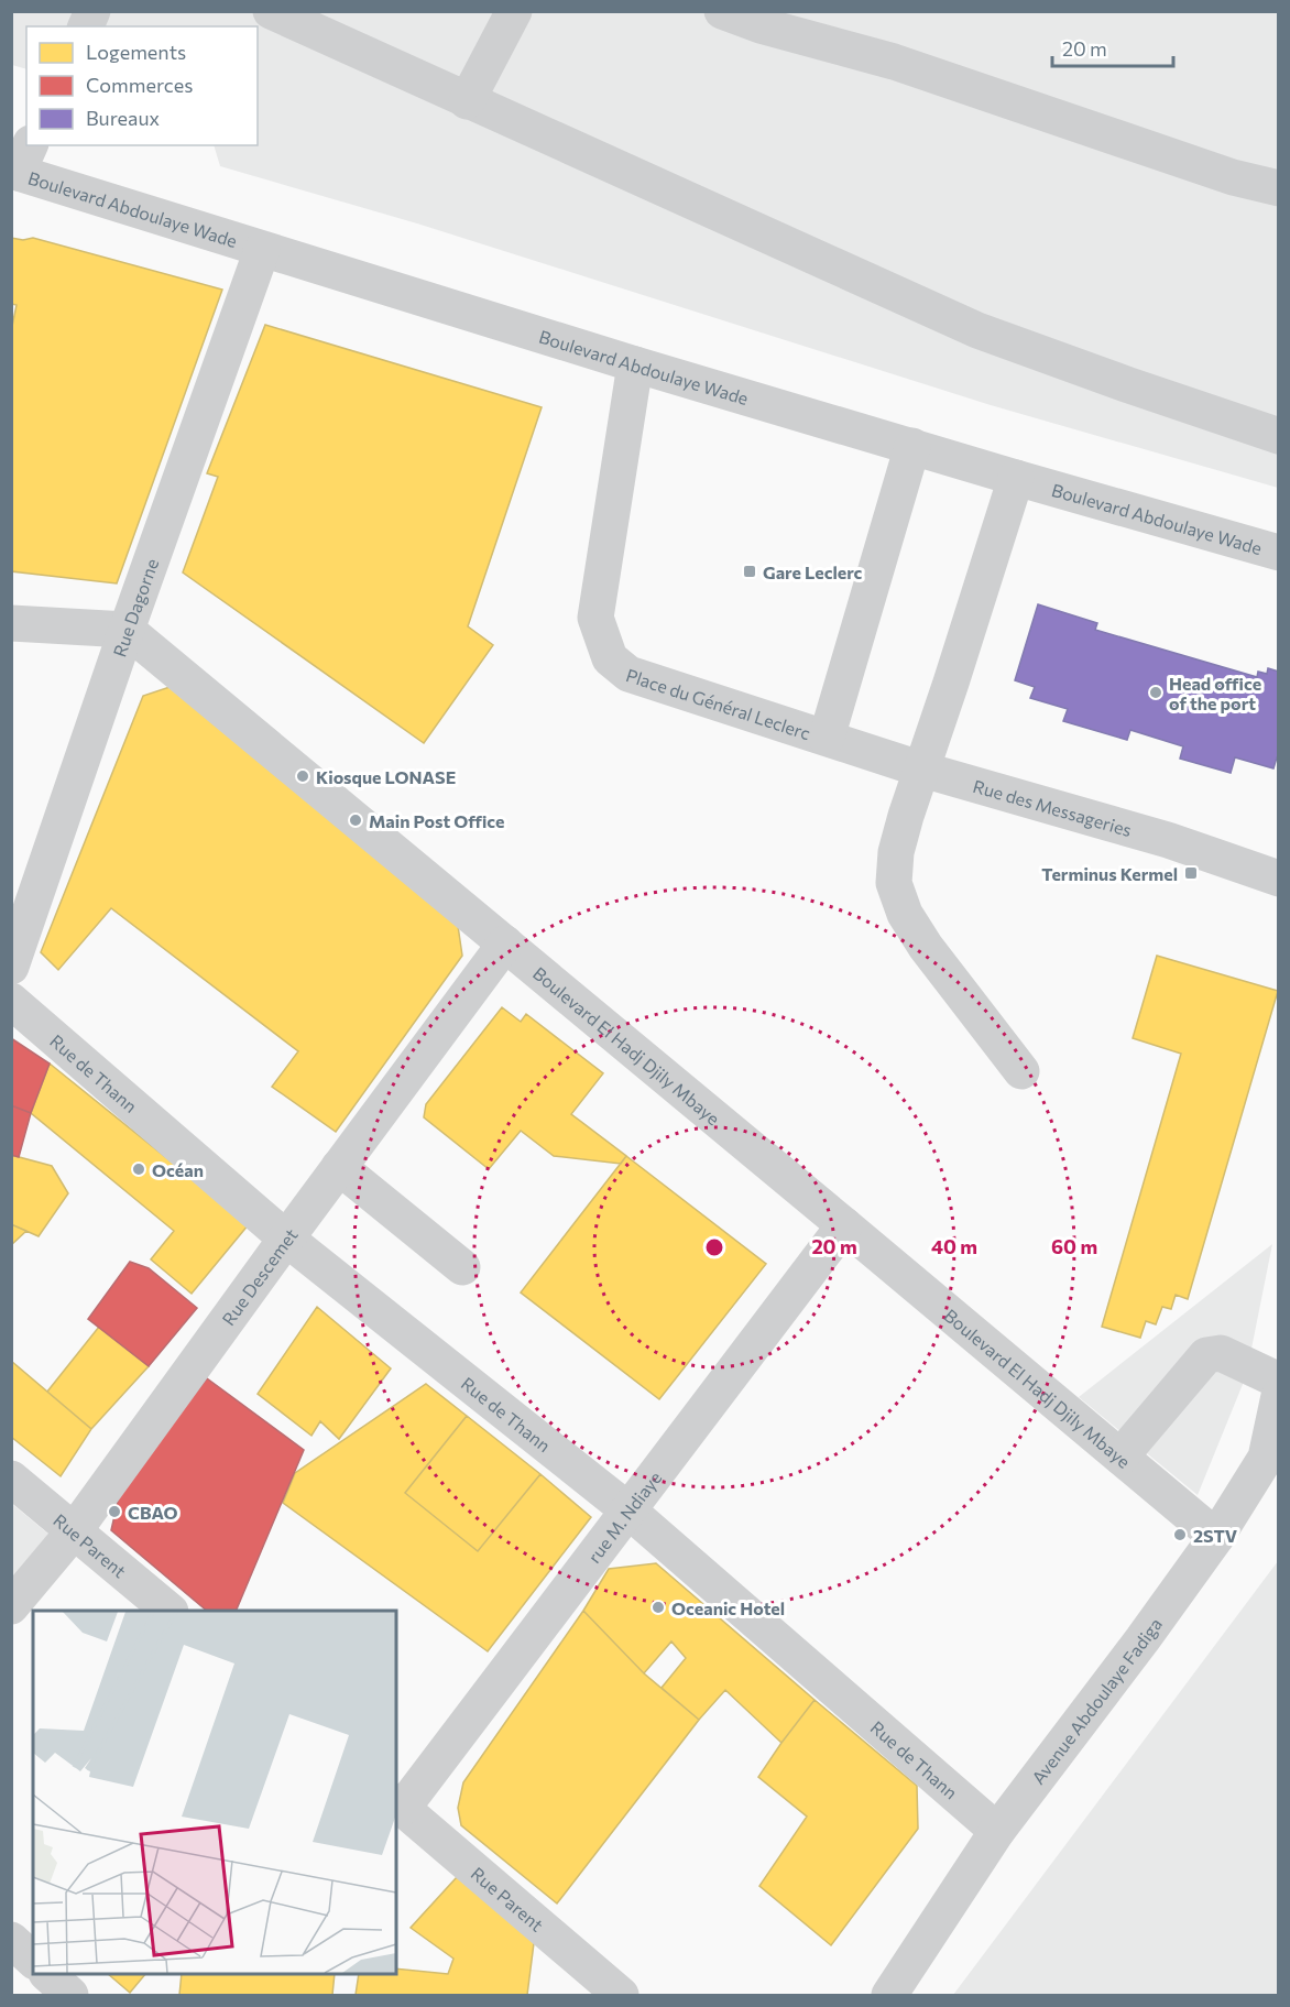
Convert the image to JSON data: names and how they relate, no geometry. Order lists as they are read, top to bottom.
{
  "streets": {
    "street": [
      "Boulevard Abdoulaye Wade",
      "Rue Dagorne",
      "Place du Général Leclerc",
      "Rue des Messageries",
      "Boulevard El Hadj Djily Mbaye",
      "Rue de Thann",
      "Rue Descemet",
      "rue M. Ndiaye",
      "Rue Parent",
      "Avenue Abdoulaye Fadiga"
    ]
  },
  "crossings": [
    ["Boulevard Abdoulaye Wade", "Rue Dagorne"],
    ["Boulevard Abdoulaye Wade", "Place du Général Leclerc"],
    ["Rue Dagorne", "Boulevard El Hadj Djily Mbaye"],
    ["Place du Général Leclerc", "Rue des Messageries"],
    ["Boulevard El Hadj Djily Mbaye", "Rue Descemet"],
    ["Boulevard El Hadj Djily Mbaye", "rue M. Ndiaye"],
    ["Boulevard El Hadj Djily Mbaye", "Avenue Abdoulaye Fadiga"],
    ["Rue de Thann", "Rue Descemet"],
    ["Rue de Thann", "rue M. Ndiaye"],
    ["Rue de Thann", "Avenue Abdoulaye Fadiga"],
    ["Rue Descemet", "Rue Parent"],
    ["rue M. Ndiaye", "Rue Parent"]
  ],
  "places": {
    "transit": ["Gare Leclerc", "Terminus Kermel"],
    "other": [
      "Head office of the port",
      "Kiosque LONASE",
      "Main Post Office",
      "Océan",
      "CBAO",
      "2STV",
      "Oceanic Hotel"
    ]
  },
  "legend": ["Logements", "Commerces", "Bureaux"],
  "scale_bar": "20 m",
  "rings": ["20 m", "40 m", "60 m"]
}
